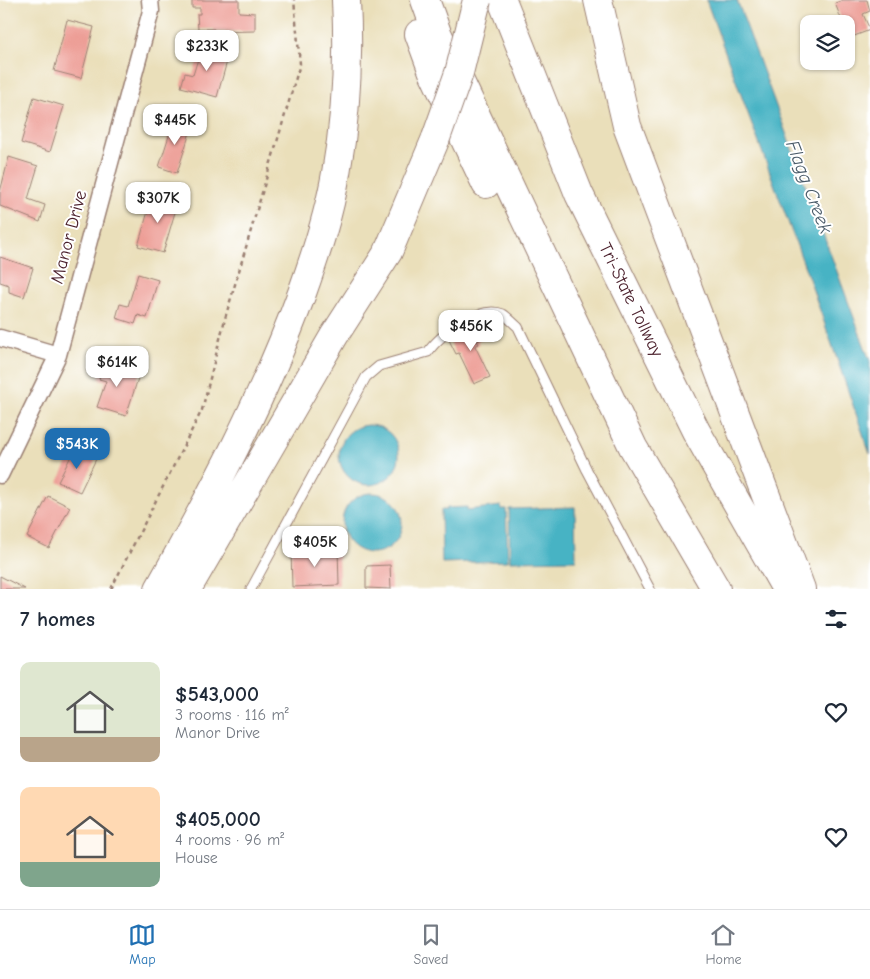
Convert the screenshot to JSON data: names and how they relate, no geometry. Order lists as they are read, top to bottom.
{
  "streets": {
    "highway": ["Tri-State Tollway"],
    "street": ["Manor Drive"]
  },
  "water": ["Flagg Creek"],
  "page": {
    "price": [
      "$233K",
      "$445K",
      "$307K",
      "$456K",
      "$614K",
      "$543K",
      "$405K"
    ],
    "heading": "7 homes",
    "list": [
      {
        "name": "$543,000",
        "note": "3 rooms · 116 m² · Manor Drive"
      },
      {
        "name": "$405,000",
        "note": "4 rooms · 96 m² · House"
      }
    ],
    "tabs": ["Map", "Saved", "Home"]
  }
}
